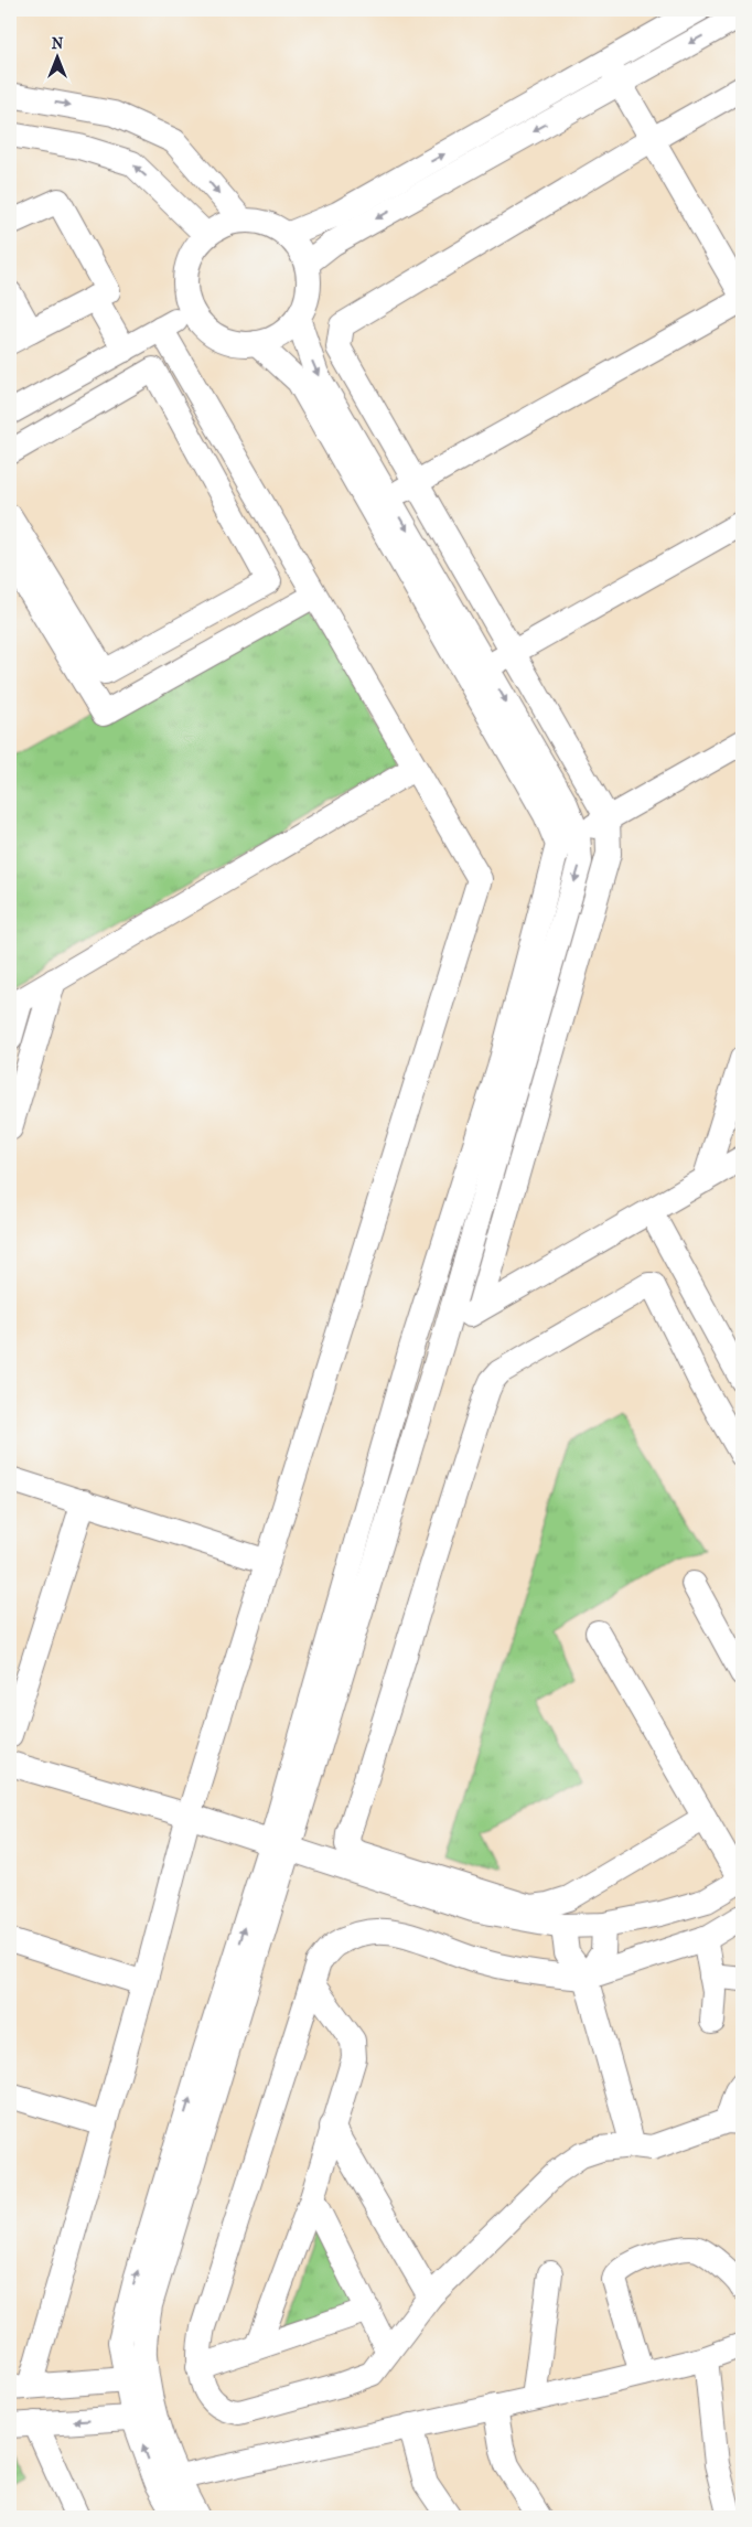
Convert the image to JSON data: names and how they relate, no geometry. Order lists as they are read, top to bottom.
{
  "north": "top"
}
